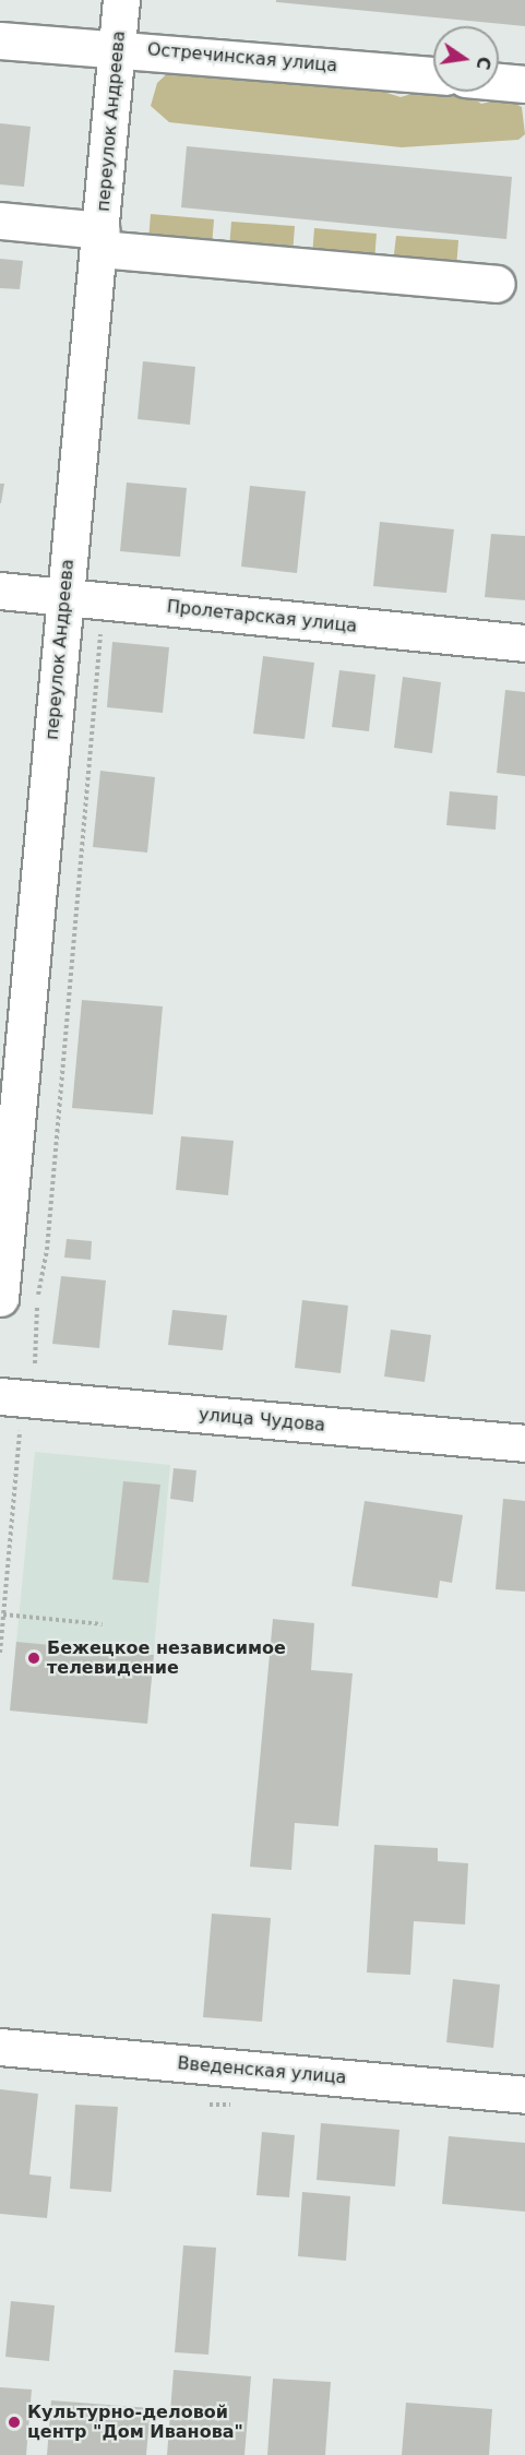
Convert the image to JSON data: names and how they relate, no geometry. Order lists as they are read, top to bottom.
{
  "streets": {
    "street": [
      "Остречинская улица",
      "переулок Андреева",
      "Пролетарская улица",
      "улица Чудова",
      "Введенская улица"
    ]
  },
  "crossings": [
    ["Остречинская улица", "переулок Андреева"],
    ["переулок Андреева", "Пролетарская улица"]
  ],
  "places": ["Бежецкое независимое телевидение", "Культурно-деловой центр \"Дом Иванова\""],
  "north": "right"
}
